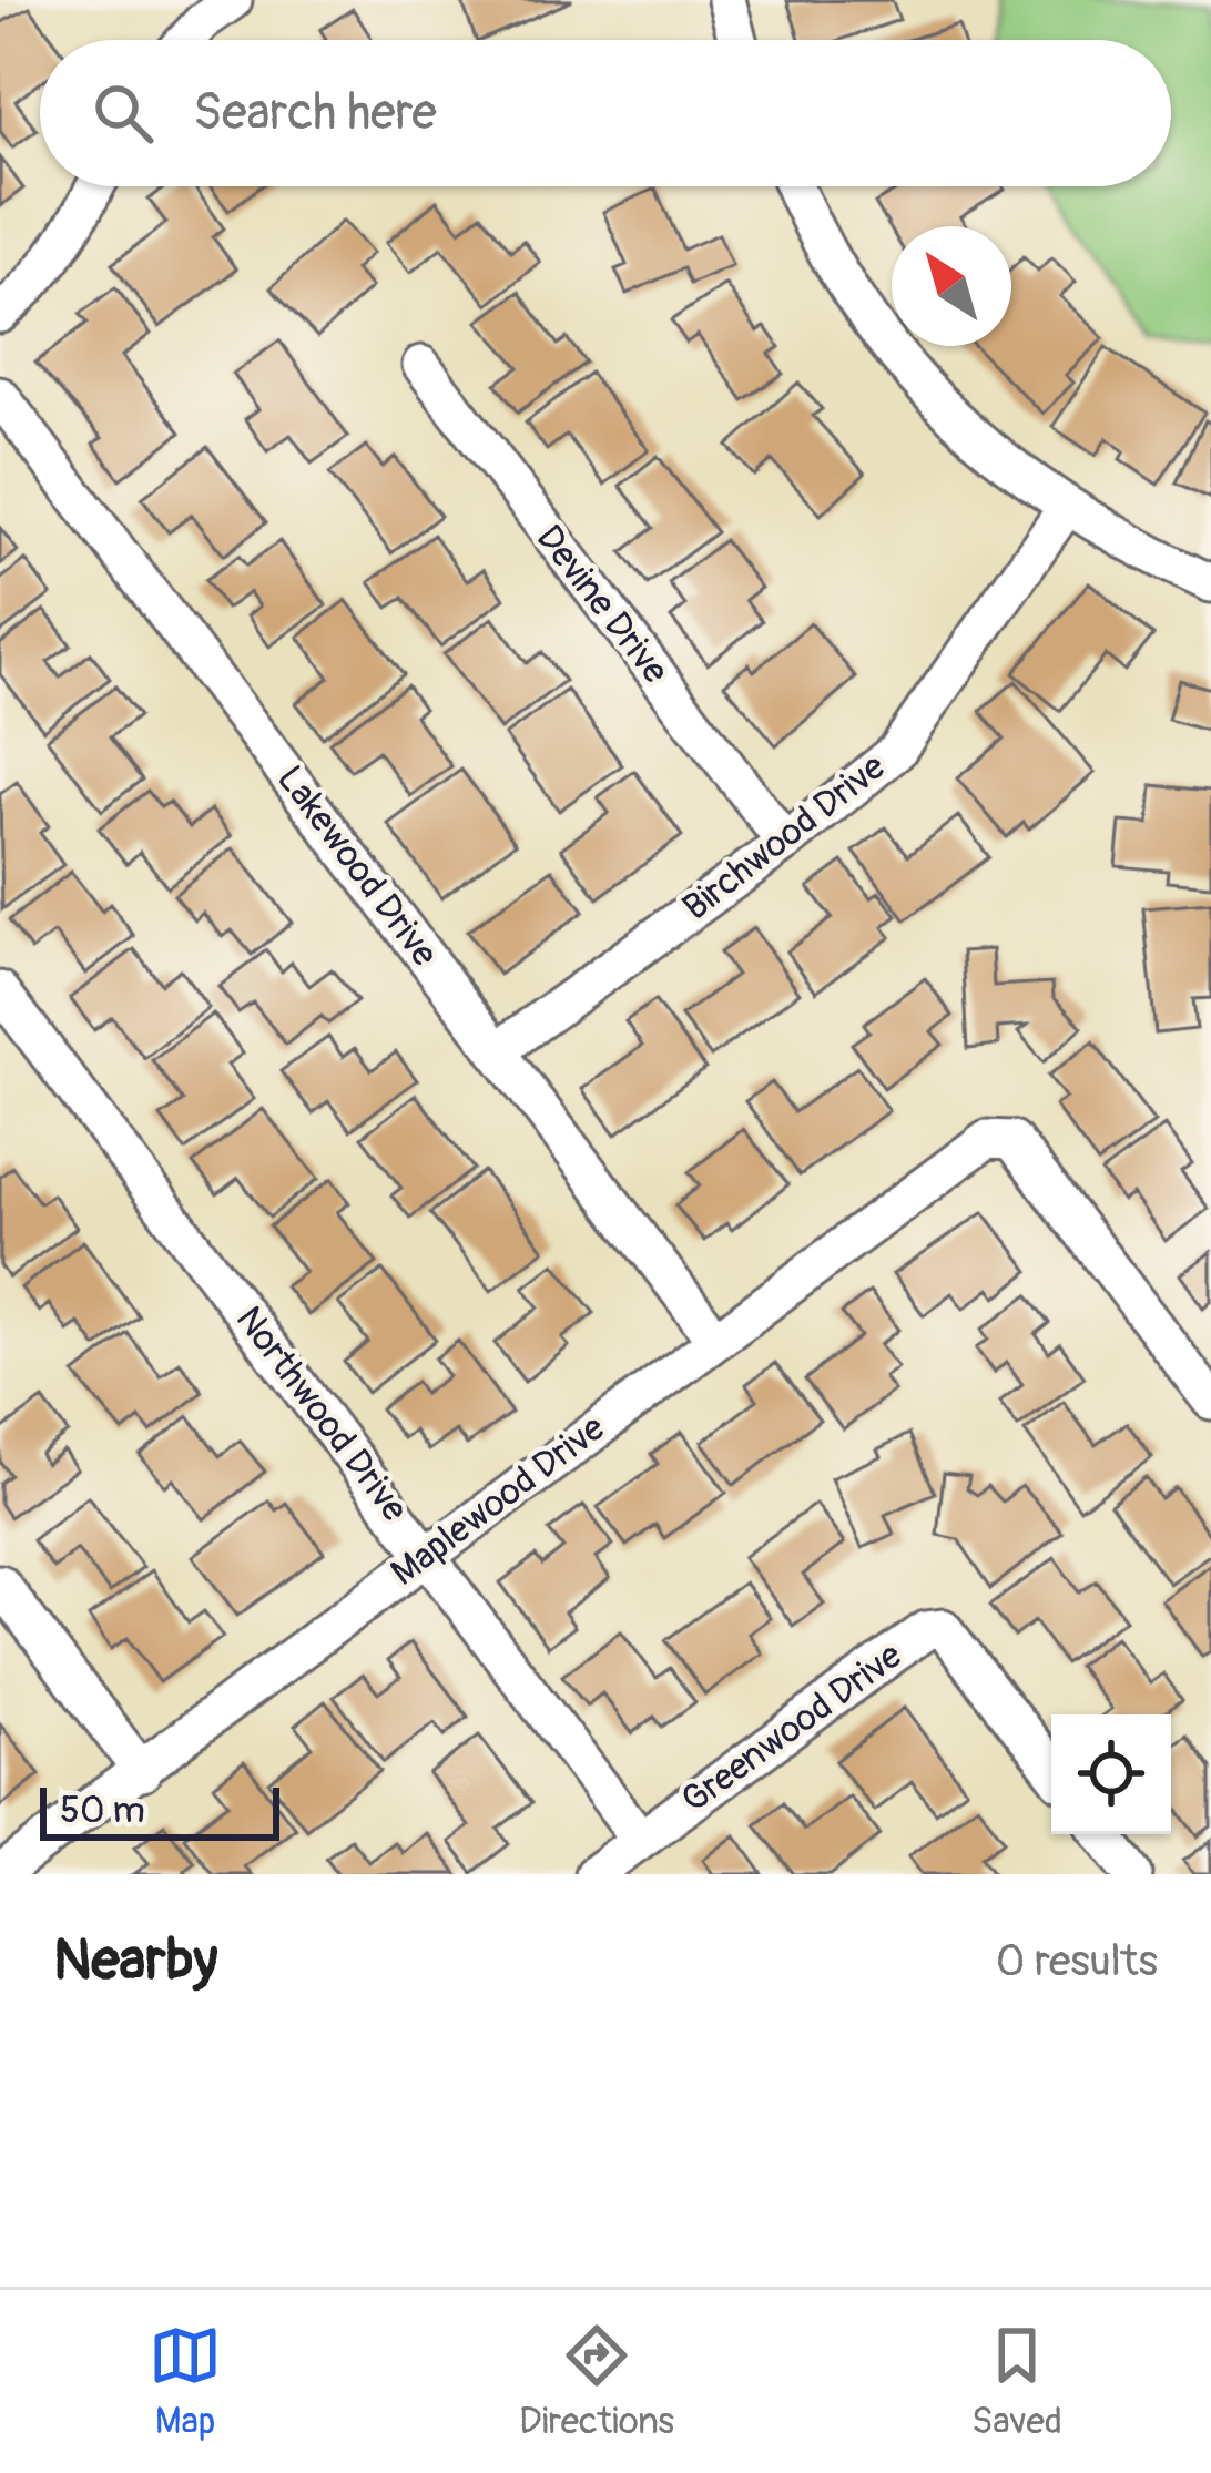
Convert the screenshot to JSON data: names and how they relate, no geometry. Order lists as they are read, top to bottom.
{
  "streets": {
    "street": [
      "Devine Drive",
      "Birchwood Drive",
      "Lakewood Drive",
      "Northwood Drive",
      "Maplewood Drive",
      "Greenwood Drive"
    ]
  },
  "crossings": [
    ["Devine Drive", "Birchwood Drive"],
    ["Birchwood Drive", "Lakewood Drive"],
    ["Lakewood Drive", "Maplewood Drive"],
    ["Northwood Drive", "Maplewood Drive"],
    ["Northwood Drive", "Greenwood Drive"]
  ],
  "scale_bar": "50 m",
  "north": "top left",
  "page": {
    "search": "Search here",
    "scale": "50 m",
    "heading": ["Nearby", "0 results"],
    "nav": ["Map", "Directions", "Saved"]
  }
}
